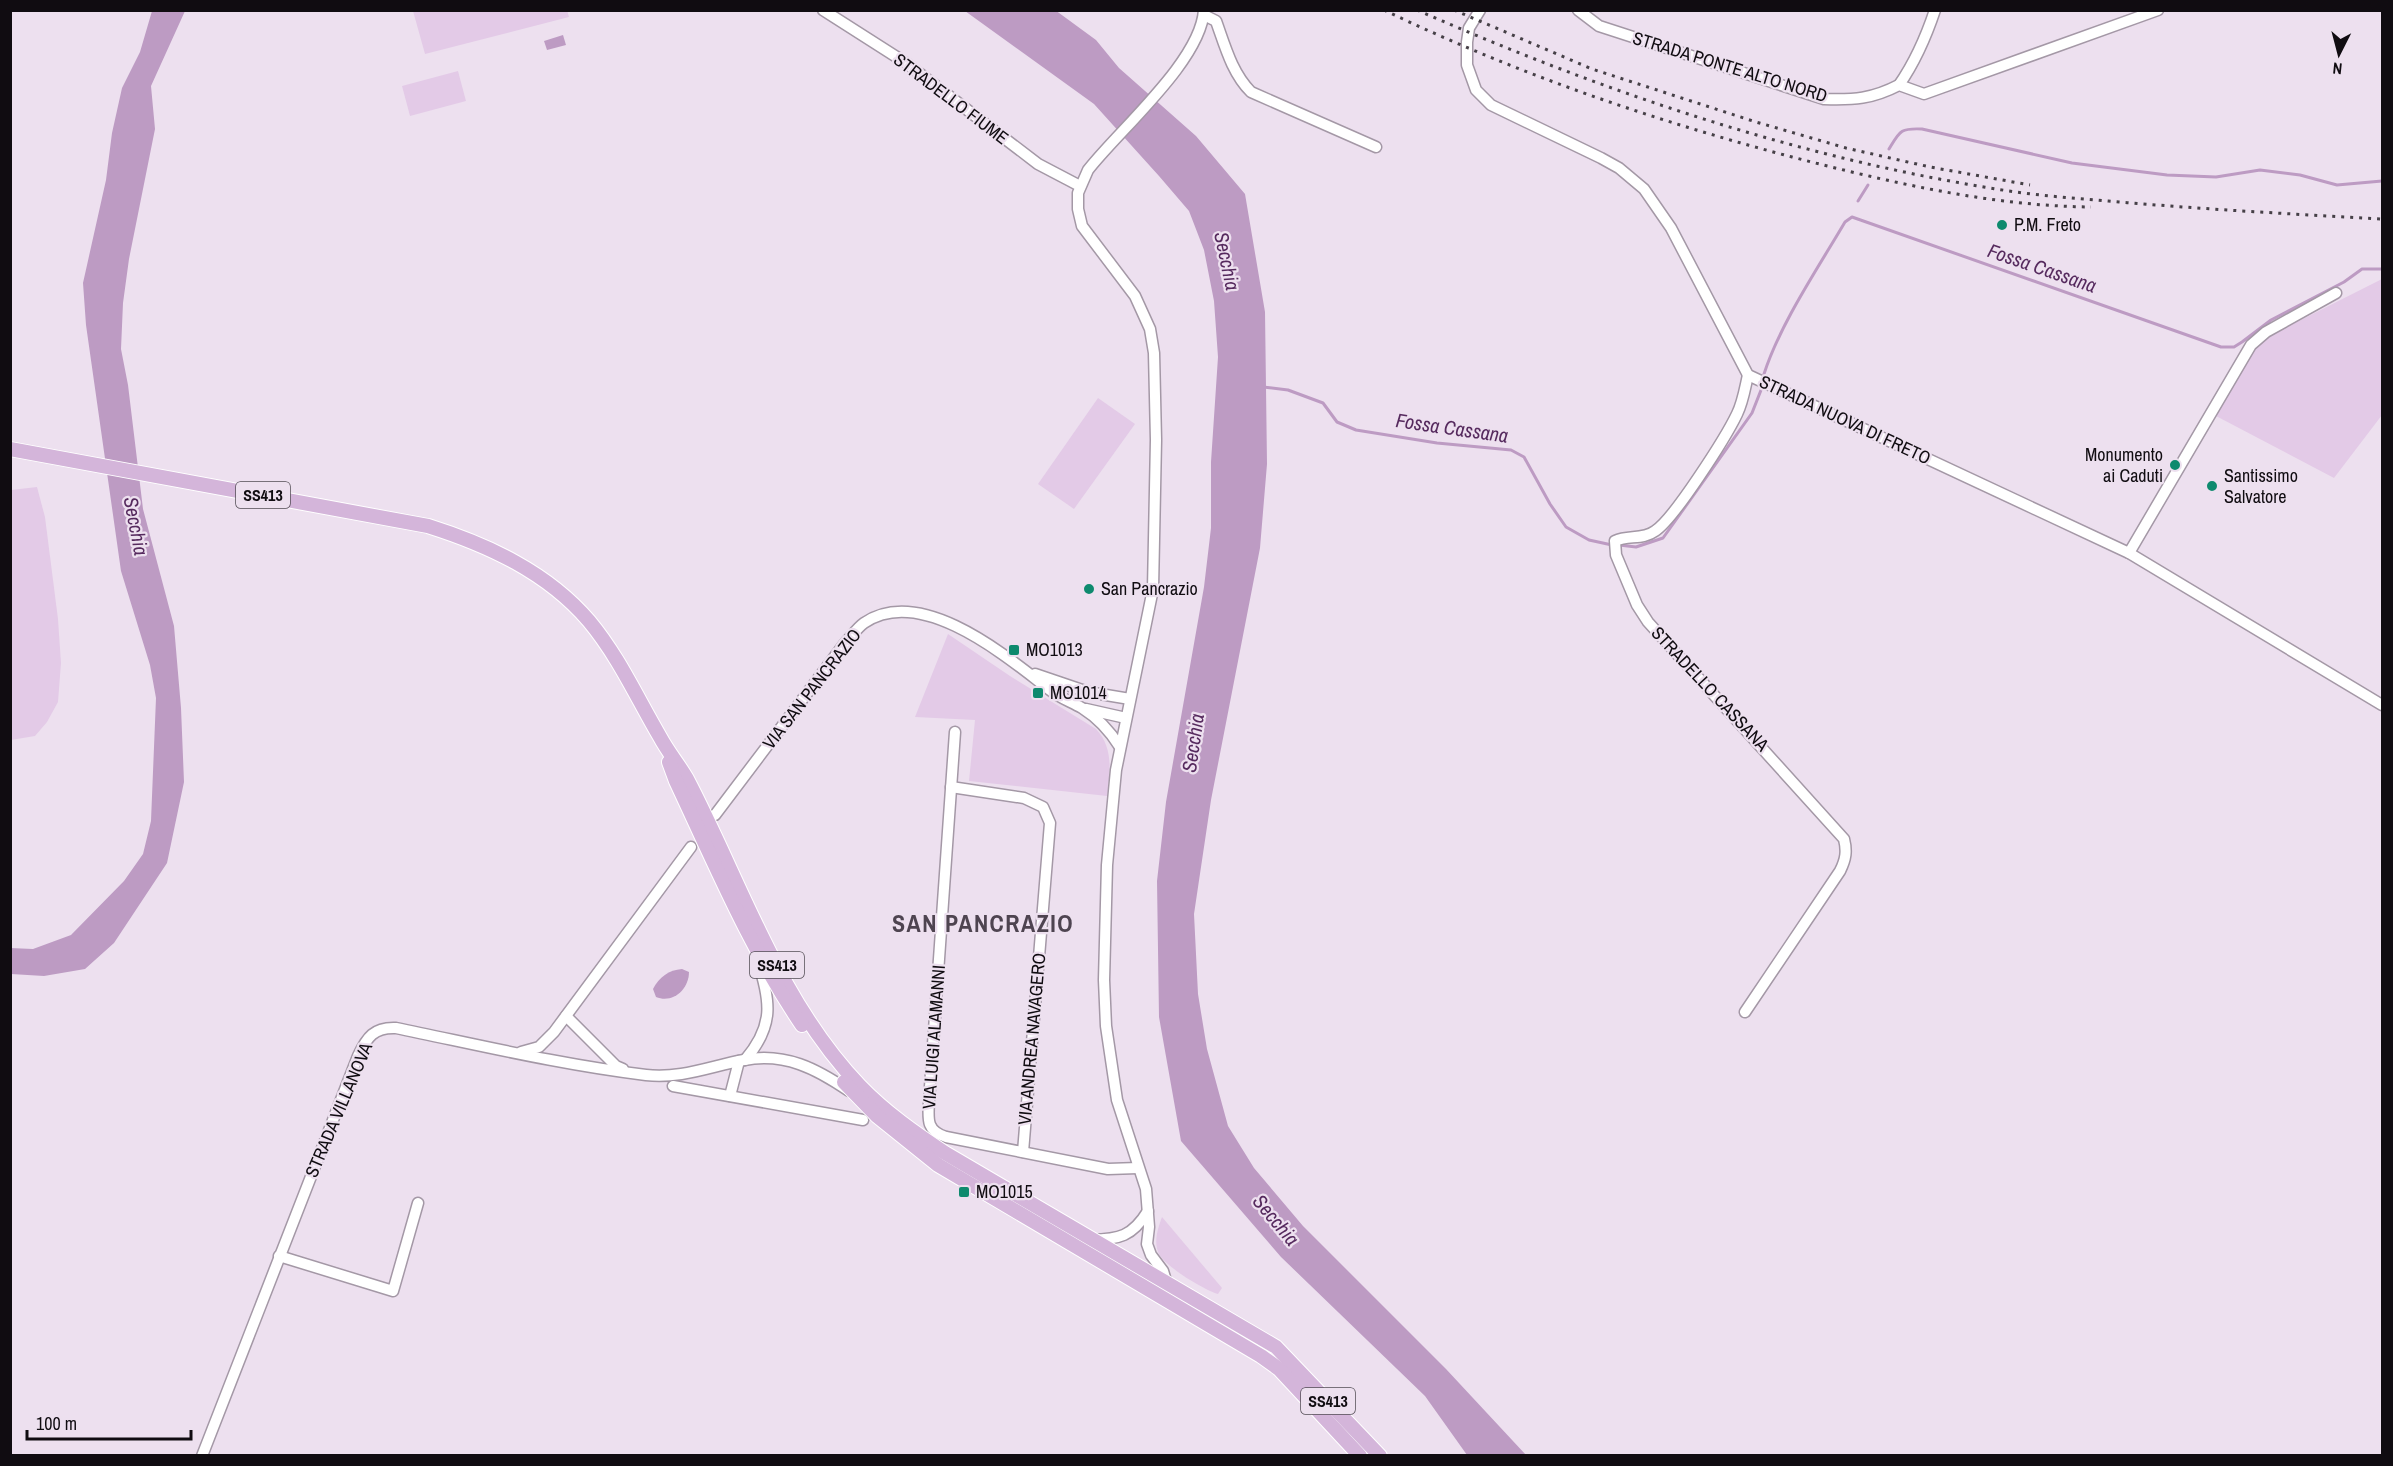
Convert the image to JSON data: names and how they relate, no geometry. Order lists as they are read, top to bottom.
{
  "streets": {
    "main road": ["SS413"],
    "street": [
      "STRADA PONTE ALTO NORD",
      "STRADELLO FIUME",
      "STRADA NUOVA DI FRETO",
      "VIA SAN PANCRAZIO",
      "STRADELLO CASSANA",
      "VIA LUIGI ALAMANNI",
      "VIA ANDREA NAVAGERO",
      "STRADA VILLANOVA"
    ]
  },
  "crossings": [
    ["STRADA NUOVA DI FRETO", "STRADELLO CASSANA"],
    ["SS413", "STRADA VILLANOVA"],
    ["VIA LUIGI ALAMANNI", "VIA ANDREA NAVAGERO"]
  ],
  "districts": ["SAN PANCRAZIO"],
  "water": ["Secchia", "Fossa Cassana"],
  "places": {
    "other": [
      "P.M. Freto",
      "Monumento ai Caduti",
      "Santissimo Salvatore",
      "San Pancrazio"
    ],
    "transit": ["MO1013", "MO1014", "MO1015"]
  },
  "scale_bar": "100 m",
  "north": "bottom"
}
